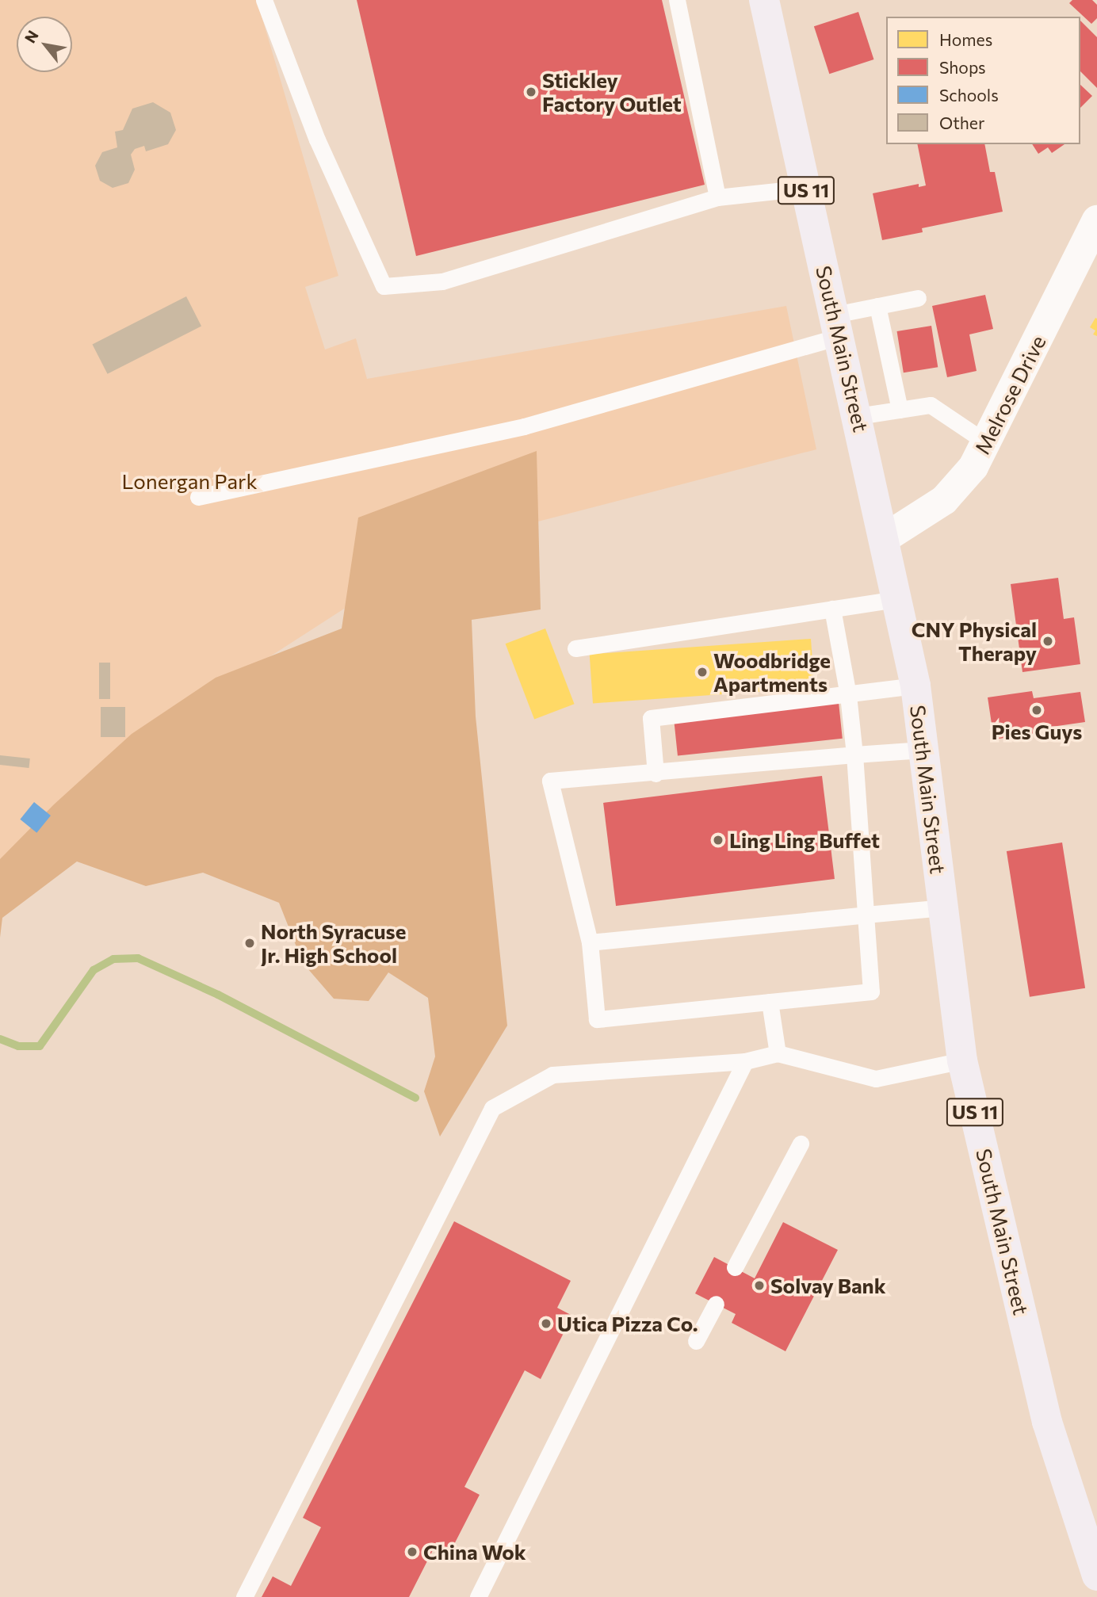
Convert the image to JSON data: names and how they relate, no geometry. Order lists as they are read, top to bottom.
{
  "streets": {
    "main road": ["US 11", "South Main Street"],
    "street": ["Melrose Drive"]
  },
  "crossings": [
    ["South Main Street", "Melrose Drive"]
  ],
  "parks": ["Lonergan Park"],
  "places": [
    "Stickley Factory Outlet",
    "CNY Physical Therapy",
    "Woodbridge Apartments",
    "Pies Guys",
    "Ling Ling Buffet",
    "North Syracuse Jr. High School",
    "Solvay Bank",
    "Utica Pizza Co.",
    "China Wok"
  ],
  "legend": [
    "Homes",
    "Shops",
    "Schools",
    "Other"
  ],
  "north": "top left"
}
